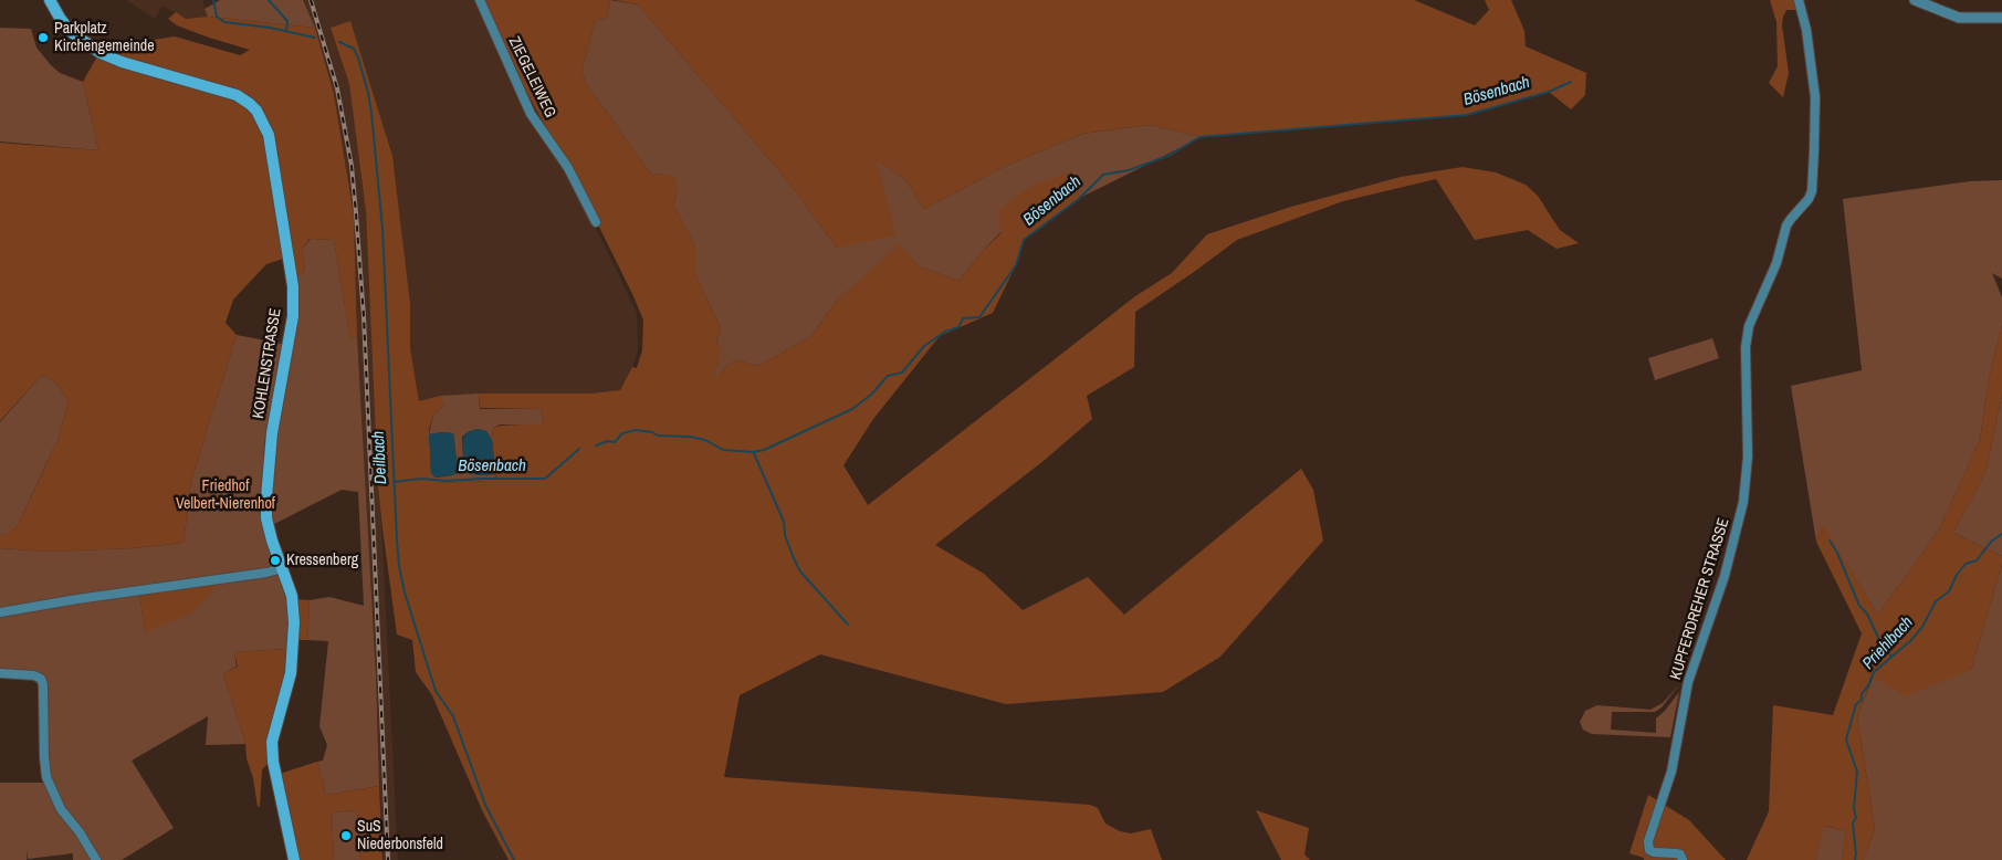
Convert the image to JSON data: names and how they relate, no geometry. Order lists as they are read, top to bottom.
{
  "streets": {
    "main road": ["KOHLENSTRASSE"],
    "street": ["ZIEGELEIWEG", "KUPFERDREHER STRASSE"]
  },
  "water": ["Bösenbach", "Deilbach", "Priehlbach"],
  "parks": ["Friedhof Velbert-Nierenhof"],
  "places": ["Parkplatz Kirchengemeinde", "Kressenberg", "SuS Niederbonsfeld"]
}
